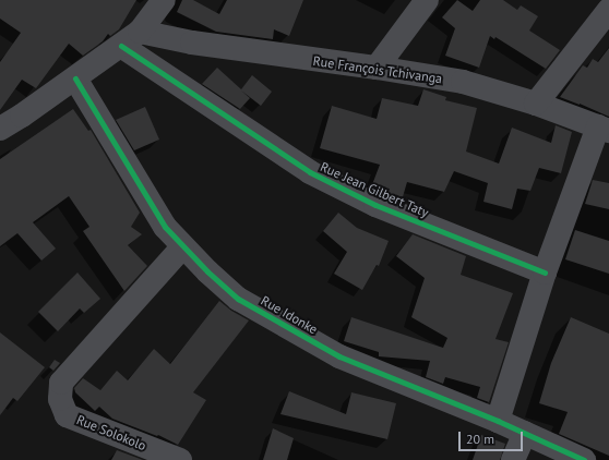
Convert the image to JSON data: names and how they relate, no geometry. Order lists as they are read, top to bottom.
{
  "streets": {
    "street": [
      "Rue François Tchivanga",
      "Rue Jean Gilbert Taty",
      "Rue Idonke",
      "Rue Solokolo"
    ]
  },
  "crossings": [
    ["Rue François Tchivanga", "Rue Jean Gilbert Taty"],
    ["Rue Idonke", "Rue Solokolo"]
  ],
  "scale_bar": "20 m"
}
